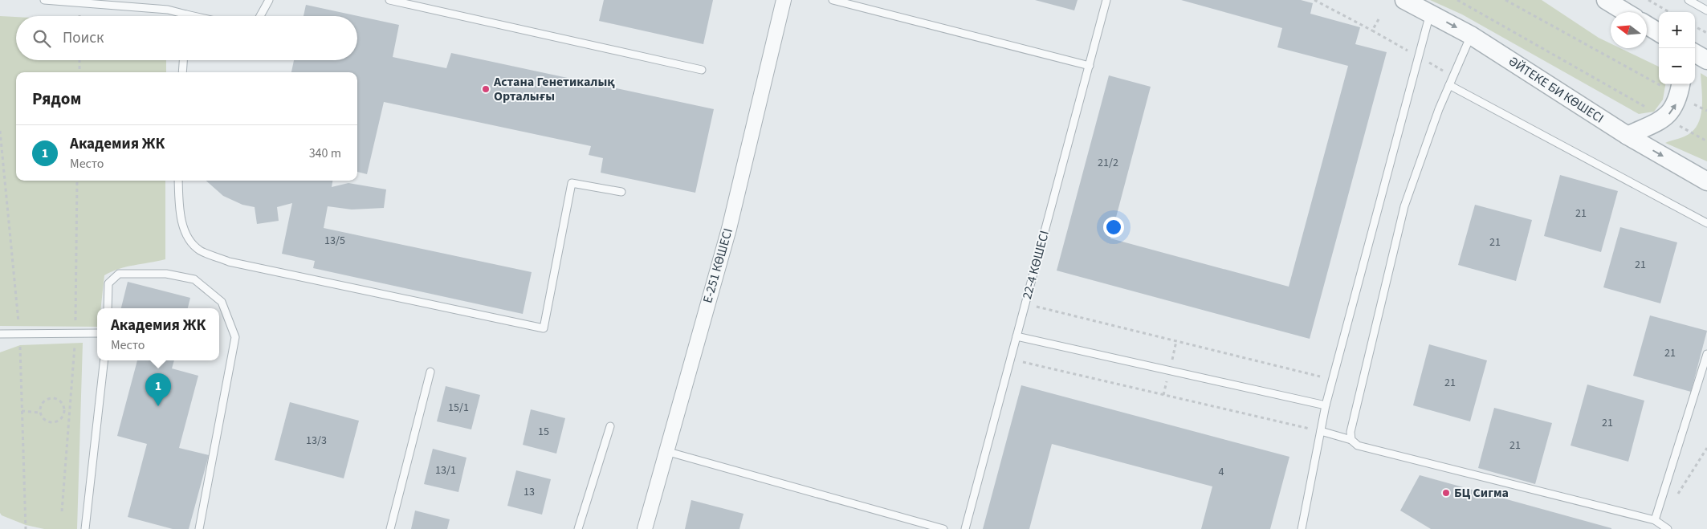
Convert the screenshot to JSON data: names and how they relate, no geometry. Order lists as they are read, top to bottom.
{
  "streets": {
    "street": ["ӘЙТЕКЕ БИ КӨШЕСІ", "Е-251 КӨШЕСІ"],
    "lane": ["22-4 КӨШЕСІ"]
  },
  "one_way": ["ӘЙТЕКЕ БИ КӨШЕСІ"],
  "places": ["Астана Генетикалық Орталығы", "БЦ Сигма"],
  "house_numbers": [
    "21/2",
    "21",
    "13/5",
    "21",
    "21",
    "21",
    "21",
    "15/1",
    "21",
    "15",
    "13/3",
    "21",
    "13/1",
    "4",
    "13"
  ],
  "north": "left",
  "page": {
    "map_buttons": ["+", "−"],
    "search": "Поиск",
    "heading": "Рядом",
    "list": [
      {
        "mark": "1",
        "name": "Академия ЖК",
        "note": "Место",
        "value": "340 m"
      }
    ],
    "popup": ["Академия ЖК", "Место"],
    "pins": "1"
  }
}
